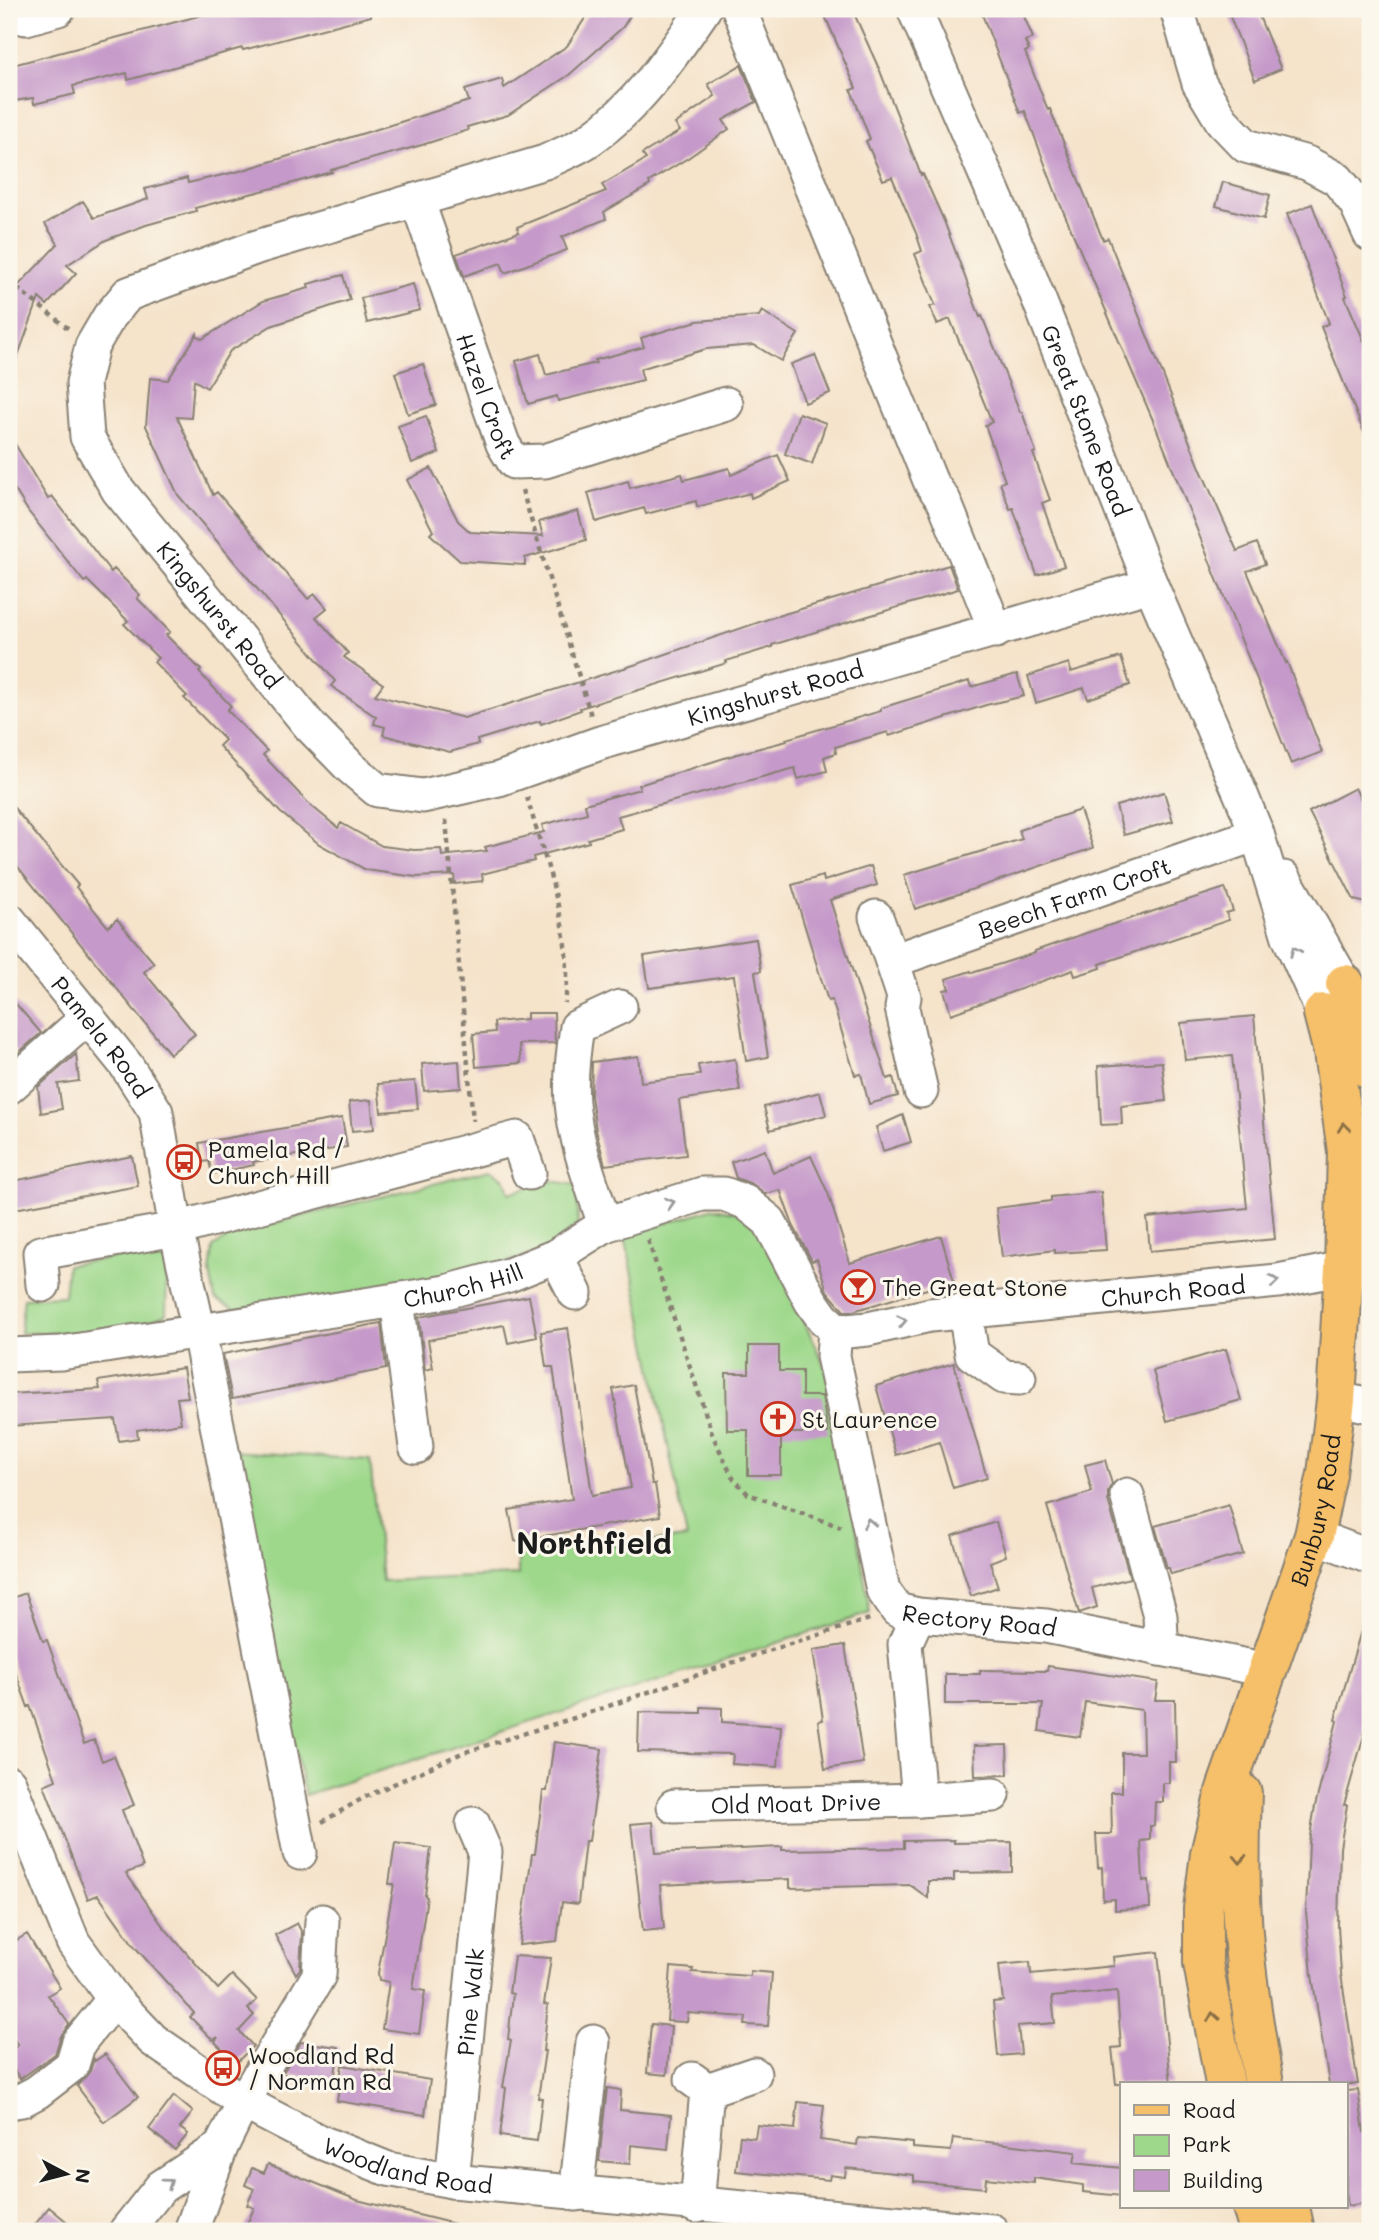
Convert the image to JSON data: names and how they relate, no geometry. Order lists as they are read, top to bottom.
{
  "streets": {
    "main road": ["Bunbury Road"],
    "street": [
      "Hazel Croft",
      "Great Stone Road",
      "Kingshurst Road",
      "Beech Farm Croft",
      "Pamela Road",
      "Church Hill",
      "Church Road",
      "Rectory Road",
      "Old Moat Drive",
      "Pine Walk",
      "Woodland Road"
    ]
  },
  "crossings": [
    ["Hazel Croft", "Kingshurst Road"],
    ["Great Stone Road", "Kingshurst Road"],
    ["Great Stone Road", "Beech Farm Croft"],
    ["Pamela Road", "Church Hill"],
    ["Church Hill", "Church Road"],
    ["Church Hill", "Rectory Road"],
    ["Church Road", "Bunbury Road"],
    ["Church Road", "Rectory Road"],
    ["Bunbury Road", "Rectory Road"],
    ["Pine Walk", "Woodland Road"]
  ],
  "one_way": ["Church Road"],
  "districts": ["Northfield"],
  "places": {
    "bus stop": ["Pamela Rd / Church Hill", "Woodland Rd / Norman Rd"],
    "bar": ["The Great Stone"],
    "church": ["St Laurence"]
  },
  "legend": ["Road", "Park", "Building"],
  "north": "right"
}
